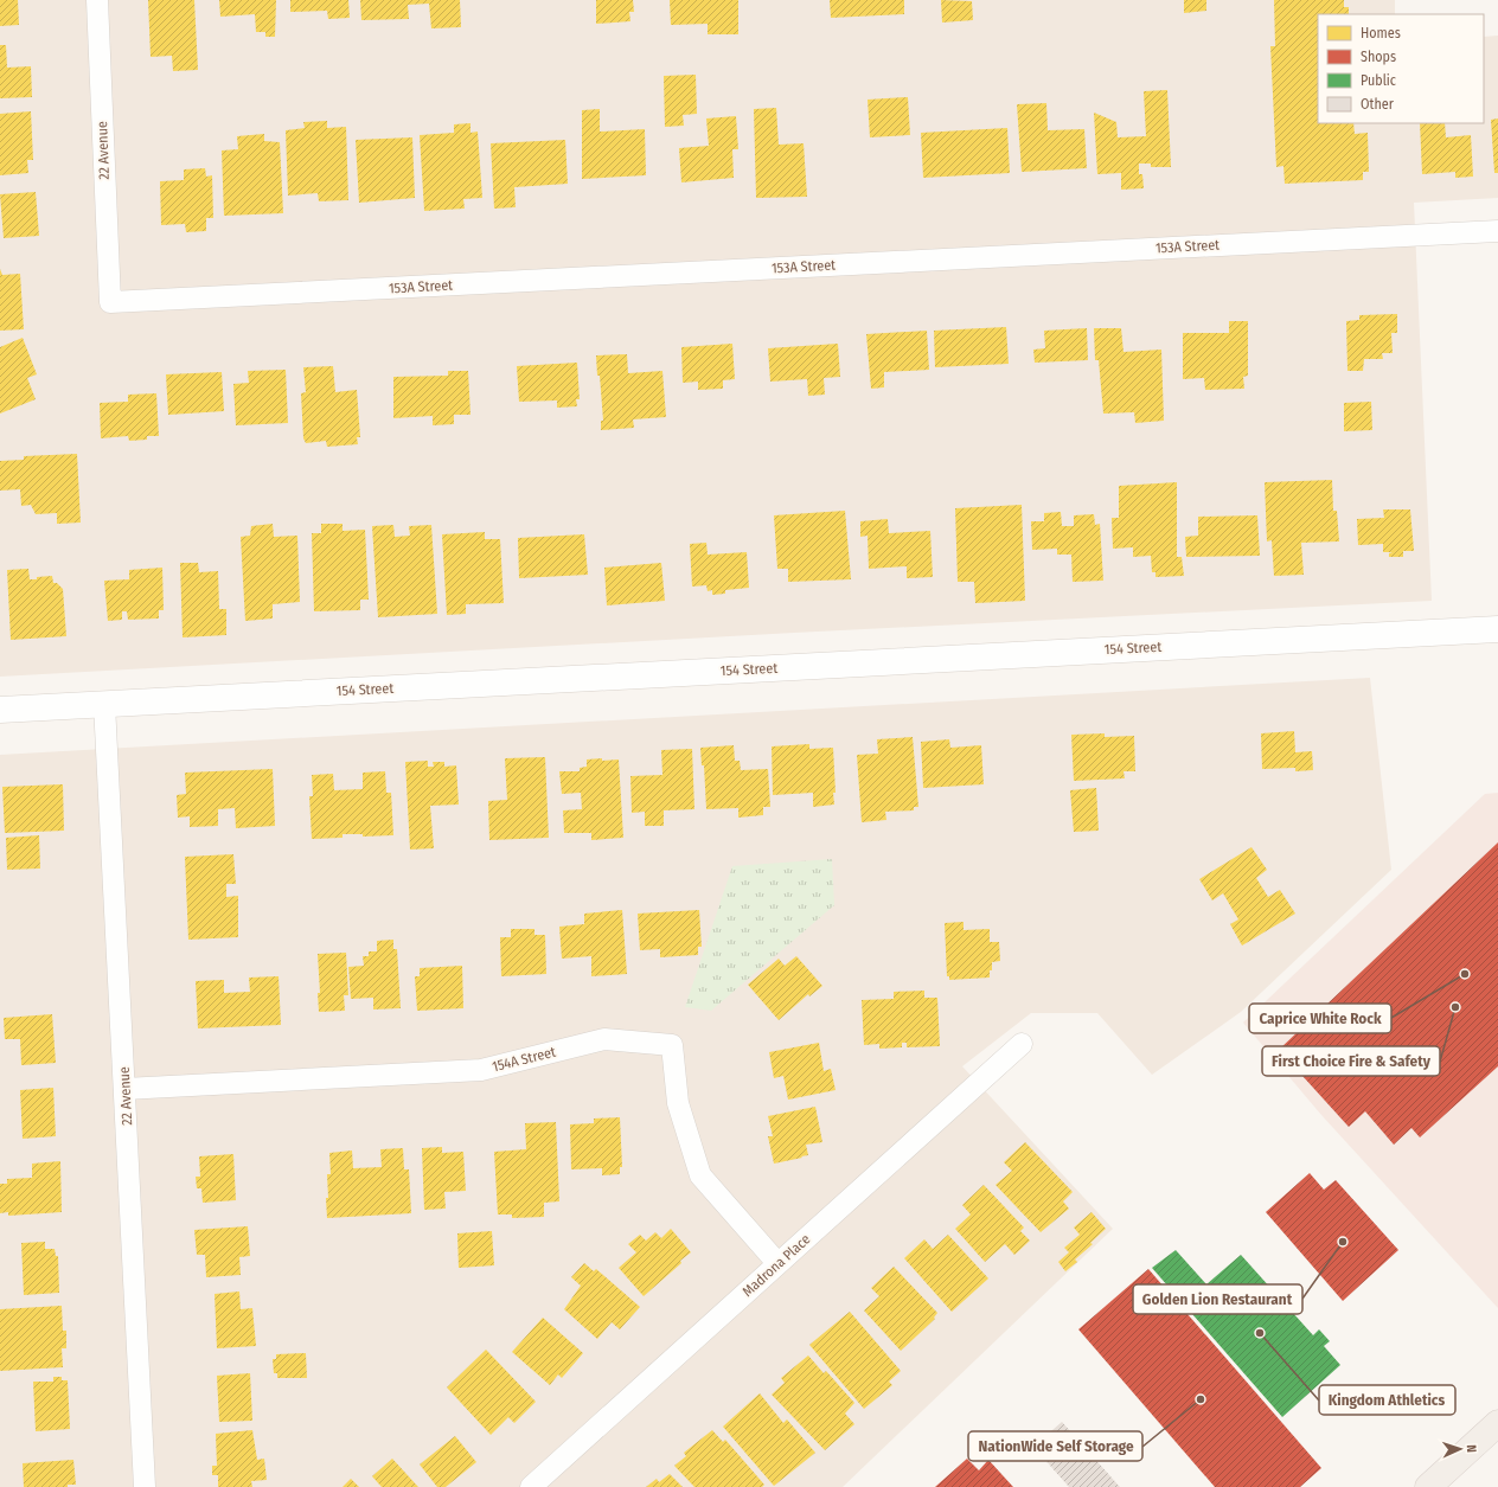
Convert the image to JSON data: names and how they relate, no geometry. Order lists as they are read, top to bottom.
{
  "streets": {
    "street": [
      "22 Avenue",
      "153A Street",
      "154 Street",
      "154A Street",
      "Madrona Place"
    ]
  },
  "crossings": [
    ["22 Avenue", "153A Street"],
    ["22 Avenue", "154 Street"],
    ["22 Avenue", "154A Street"],
    ["154A Street", "Madrona Place"]
  ],
  "places": [
    "Caprice White Rock",
    "First Choice Fire & Safety",
    "Golden Lion Restaurant",
    "Kingdom Athletics",
    "NationWide Self Storage"
  ],
  "legend": [
    "Homes",
    "Shops",
    "Public",
    "Other"
  ],
  "north": "right"
}
